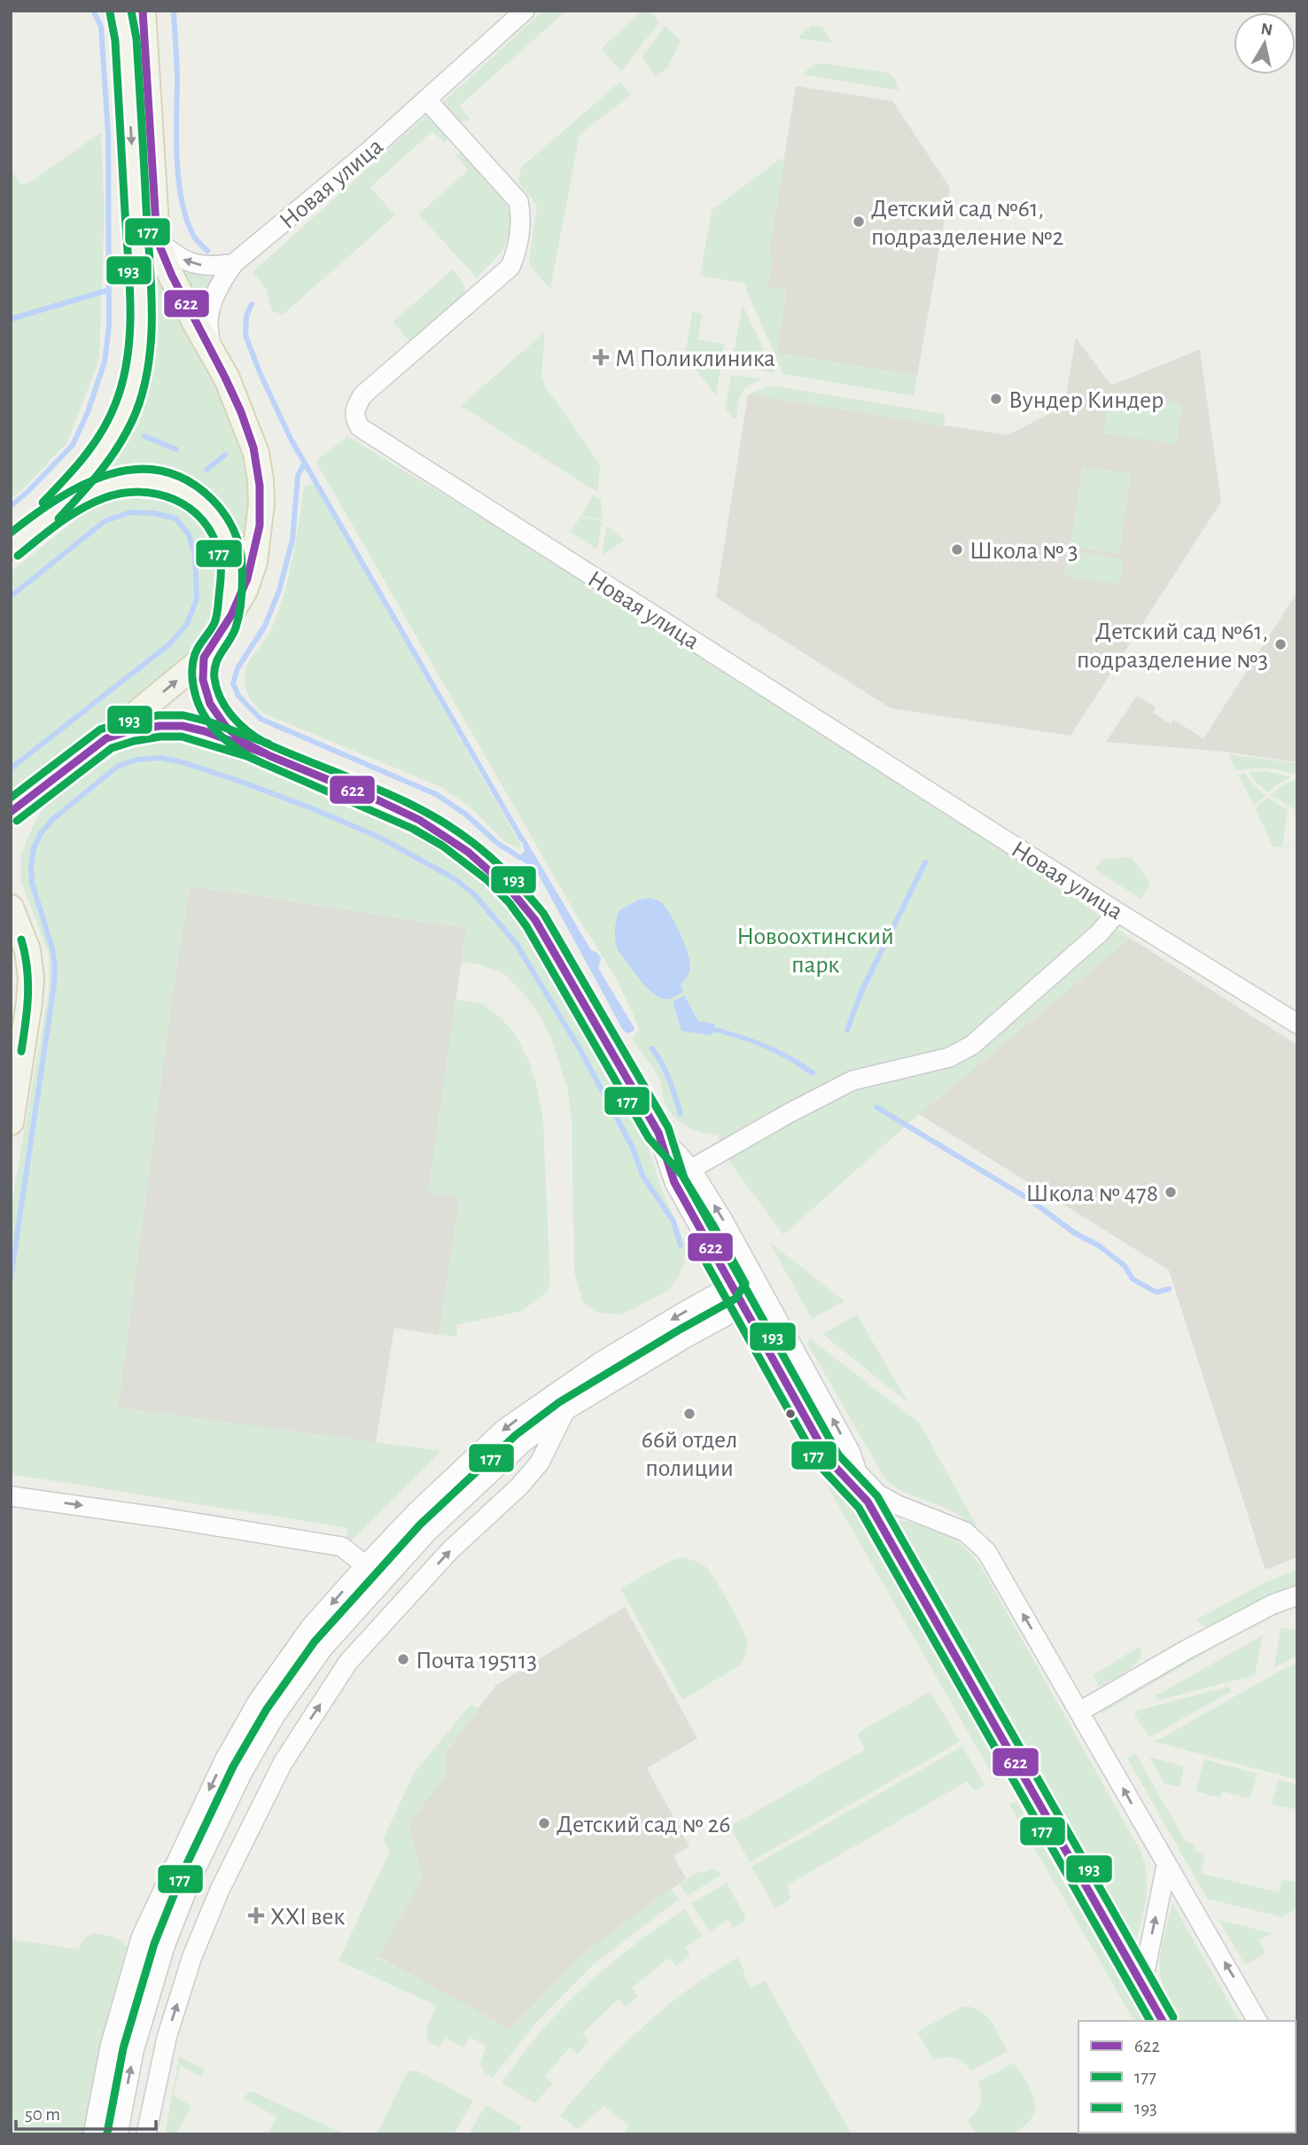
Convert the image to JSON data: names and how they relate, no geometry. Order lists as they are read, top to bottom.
{
  "streets": {
    "street": ["Новая улица"]
  },
  "parks": ["Новоохтинский парк"],
  "places": {
    "other": [
      "Детский сад №61, подразделение №2",
      "Вундер Киндер",
      "Школа № 3",
      "Детский сад №61, подразделение №3",
      "Школа № 478",
      "66й отдел полиции",
      "Почта 195113",
      "Детский сад № 26"
    ],
    "health": ["М Поликлиника", "XXI век"]
  },
  "lines": ["transit line 622", "transit line 177", "transit line 193"],
  "legend": ["622", "177", "193"],
  "scale_bar": "50 m",
  "north": "top"
}
